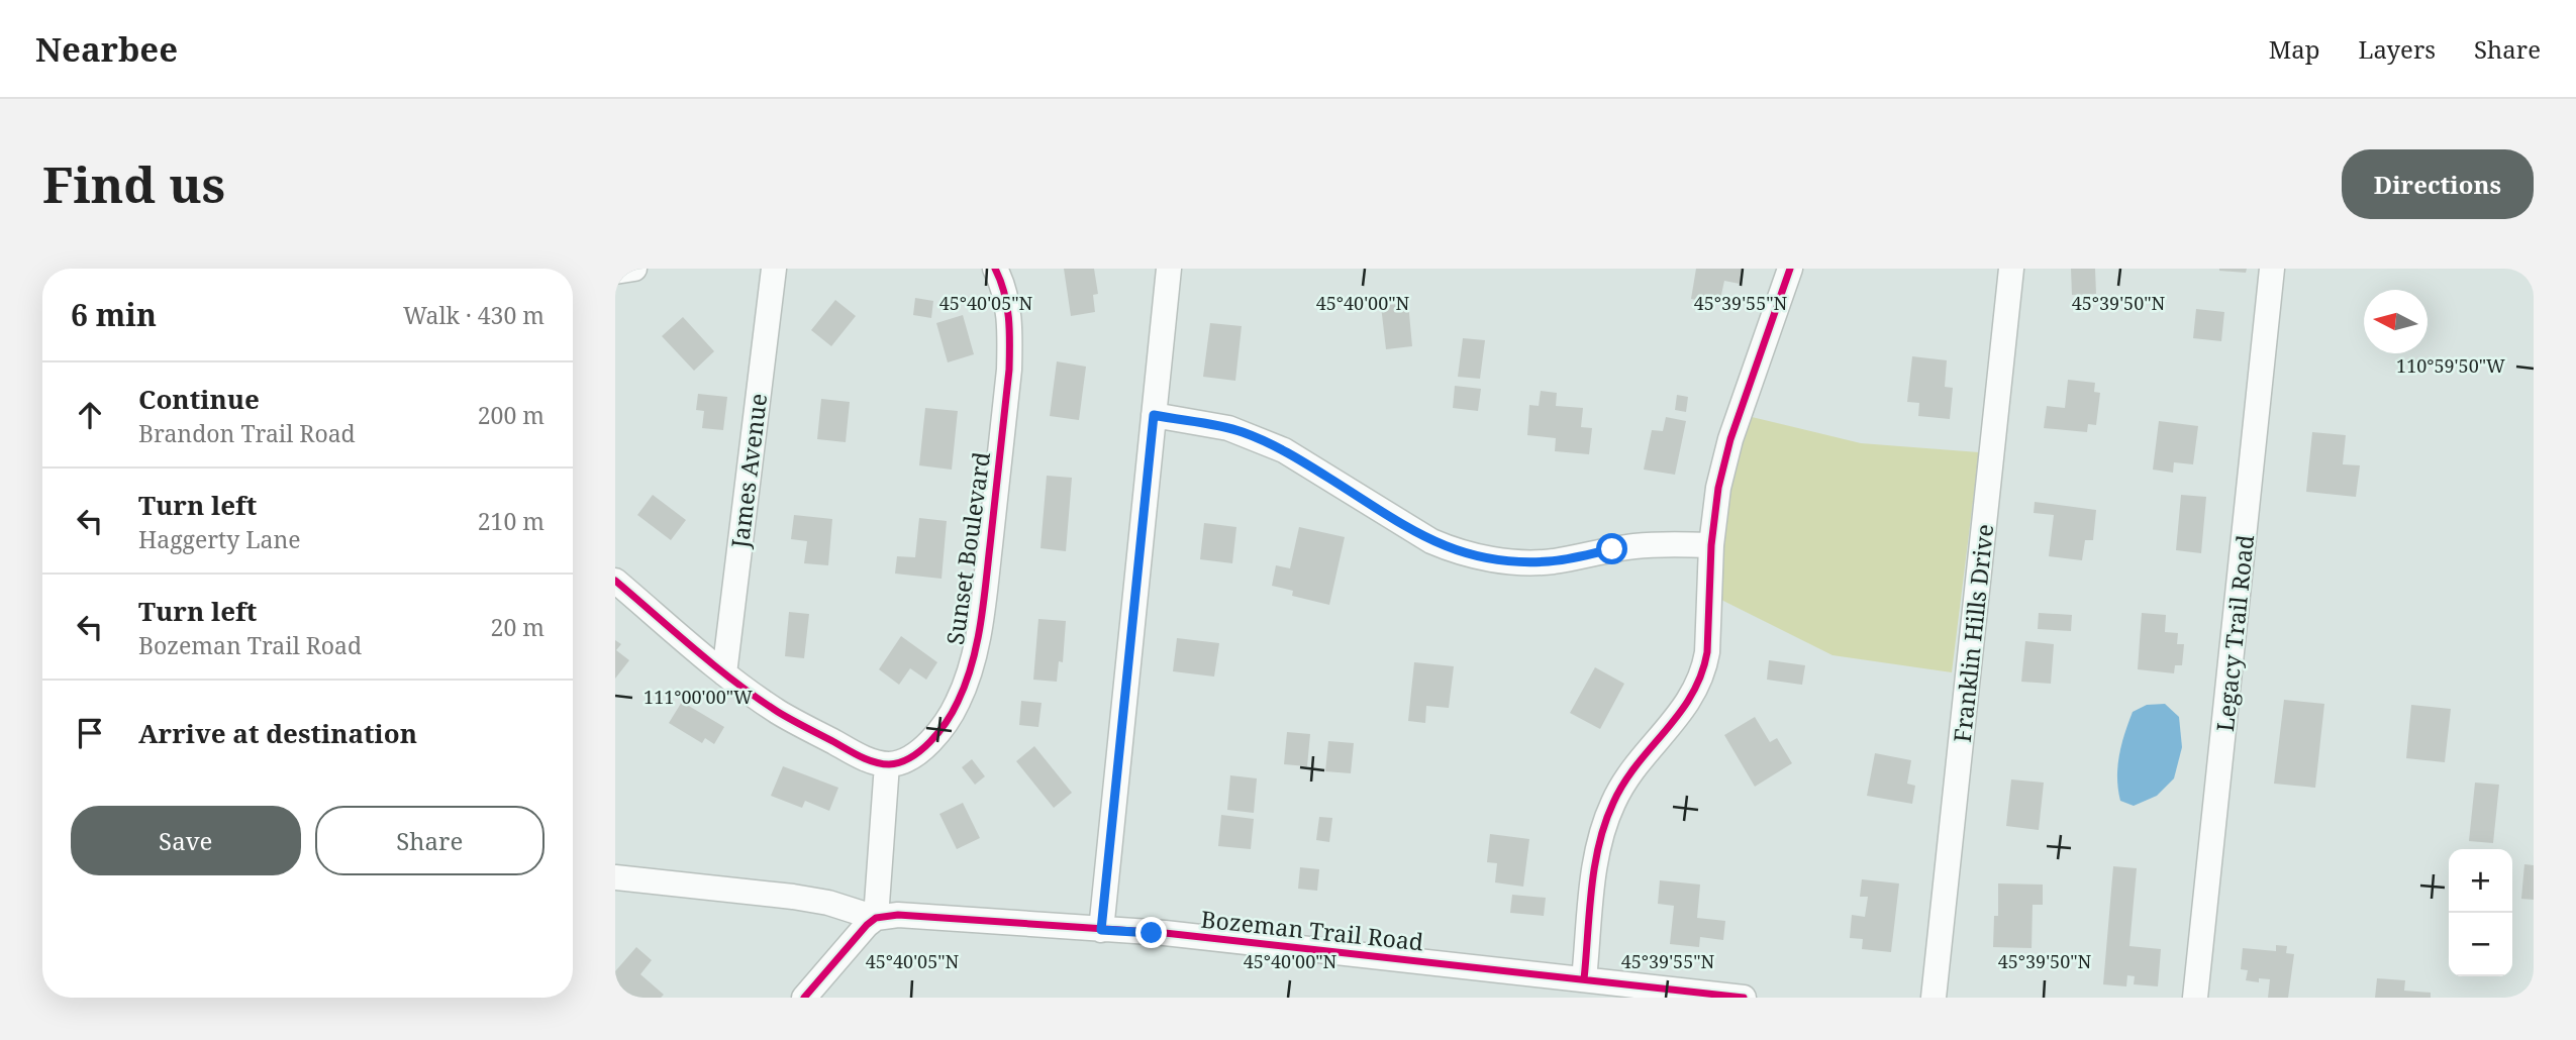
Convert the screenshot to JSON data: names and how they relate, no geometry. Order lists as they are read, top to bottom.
{
  "streets": {
    "street": [
      "James Avenue",
      "Sunset Boulevard",
      "Franklin Hills Drive",
      "Legacy Trail Road",
      "Bozeman Trail Road"
    ]
  },
  "north": "left",
  "page": {
    "header": "Nearbee",
    "nav": ["Map", "Layers", "Share"],
    "buttons": [
      "Directions",
      ["Save", "Share"]
    ],
    "title": "Find us",
    "heading": ["6 min", "Walk · 430 m"],
    "list": [
      ["Continue", "Brandon Trail Road", "200 m"],
      ["Turn left", "Haggerty Lane", "210 m"],
      ["Turn left", "Bozeman Trail Road", "20 m"],
      "Arrive at destination"
    ],
    "map_buttons": ["+", "−"]
  },
  "coordinates": [
    "45°40'05\"N",
    "45°40'00\"N",
    "45°39'55\"N",
    "45°39'50\"N",
    "110°59'50\"W",
    "111°00'00\"W"
  ]
}
